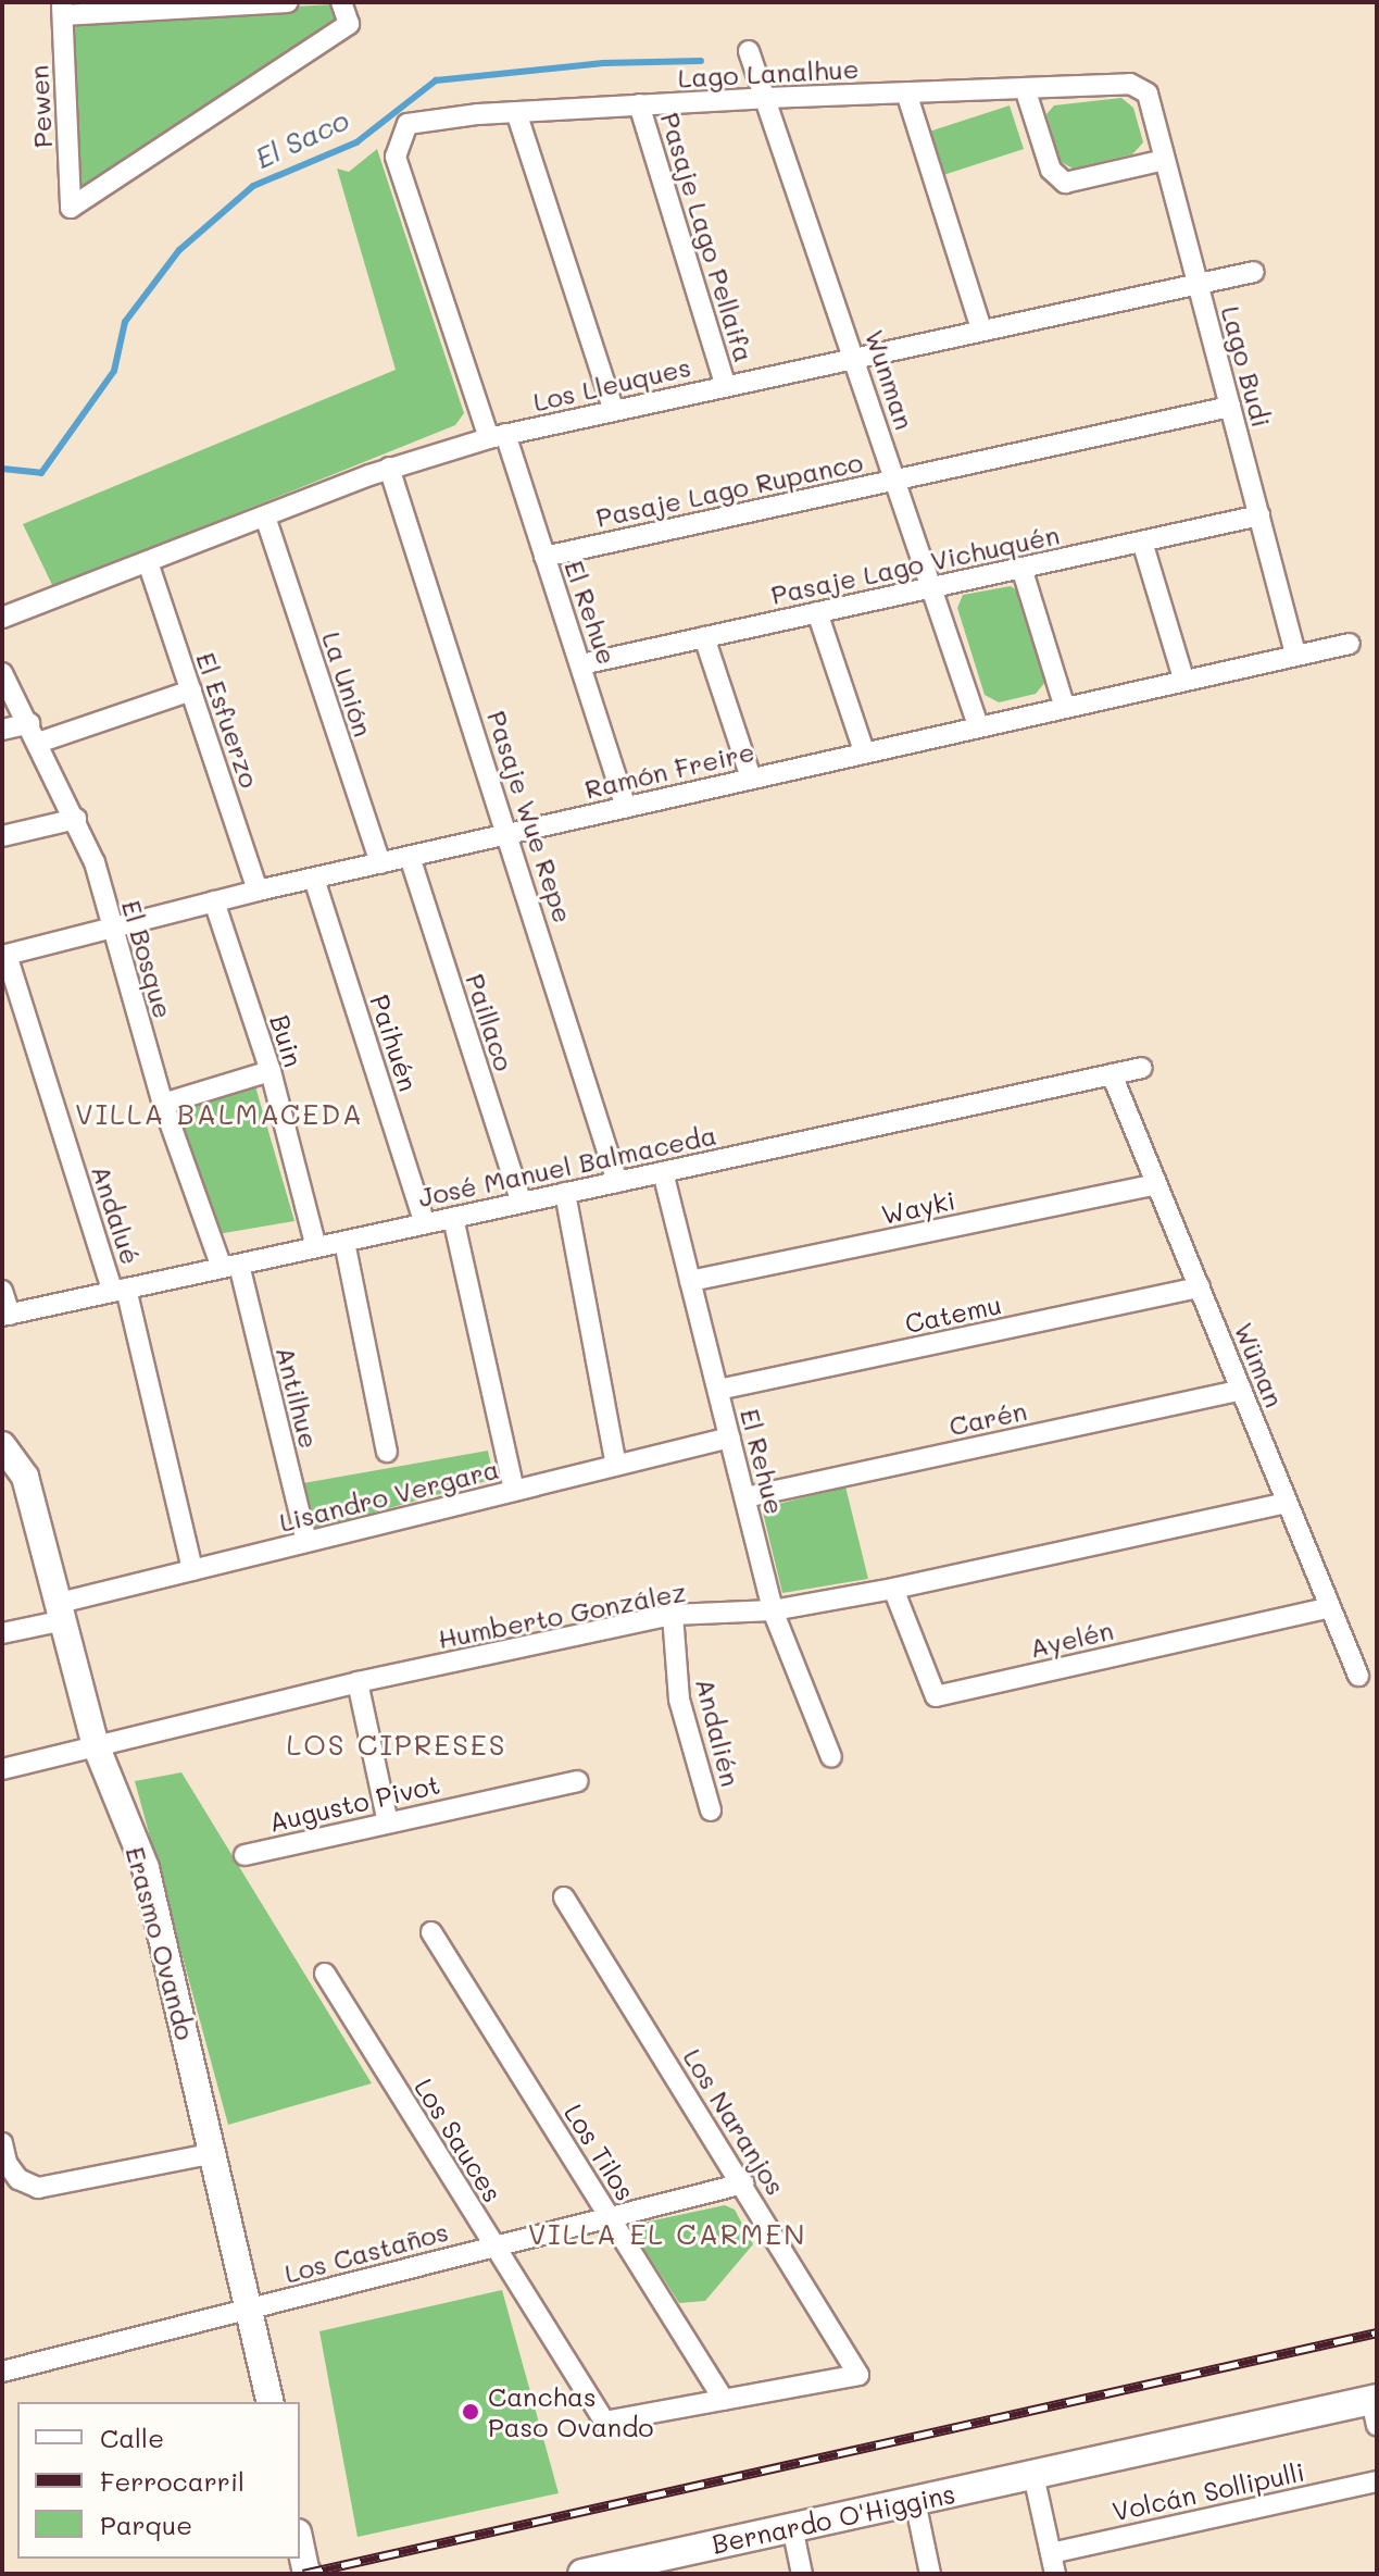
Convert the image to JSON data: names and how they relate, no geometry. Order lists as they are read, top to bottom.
{
  "streets": {
    "main road": ["Bernardo O'Higgins"],
    "street": [
      "Lago Lanalhue",
      "Pewen",
      "Pasaje Lago Pellaifa",
      "Lago Budi",
      "Wunman",
      "Los Lleuques",
      "Pasaje Lago Rupanco",
      "Pasaje Lago Vichuquén",
      "El Rehue",
      "La Unión",
      "El Esfuerzo",
      "Ramón Freire",
      "Pasaje Wue Repe",
      "El Bosque",
      "Paillaco",
      "Buin",
      "Paihuén",
      "José Manuel Balmaceda",
      "Wayki",
      "Andalué",
      "Catemu",
      "Wüman",
      "Antilhue",
      "Carén",
      "Lisandro Vergara",
      "Humberto González",
      "Ayelén",
      "Andalién",
      "Augusto Pivot",
      "Erasmo Ovando",
      "Los Naranjos",
      "Los Sauces",
      "Los Tilos",
      "Los Castaños",
      "Volcán Sollipulli"
    ]
  },
  "crossings": [
    ["Lago Lanalhue", "Pasaje Lago Pellaifa"],
    ["Lago Lanalhue", "Lago Budi"],
    ["Lago Lanalhue", "Wunman"],
    ["Lago Lanalhue", "El Rehue"],
    ["Pasaje Lago Pellaifa", "Los Lleuques"],
    ["Lago Budi", "Los Lleuques"],
    ["Lago Budi", "Pasaje Lago Rupanco"],
    ["Lago Budi", "Pasaje Lago Vichuquén"],
    ["Lago Budi", "Ramón Freire"],
    ["Wunman", "Los Lleuques"],
    ["Wunman", "Pasaje Lago Rupanco"],
    ["Wunman", "Pasaje Lago Vichuquén"],
    ["Wunman", "Ramón Freire"],
    ["Los Lleuques", "El Rehue"],
    ["Los Lleuques", "La Unión"],
    ["Los Lleuques", "El Esfuerzo"],
    ["Los Lleuques", "Pasaje Wue Repe"],
    ["Pasaje Lago Rupanco", "El Rehue"],
    ["Pasaje Lago Vichuquén", "El Rehue"],
    ["El Rehue", "Ramón Freire"],
    ["El Rehue", "José Manuel Balmaceda"],
    ["El Rehue", "Wayki"],
    ["El Rehue", "Catemu"],
    ["El Rehue", "Carén"],
    ["El Rehue", "Lisandro Vergara"],
    ["El Rehue", "Humberto González"],
    ["La Unión", "Ramón Freire"],
    ["El Esfuerzo", "Ramón Freire"],
    ["Ramón Freire", "Pasaje Wue Repe"],
    ["Ramón Freire", "El Bosque"],
    ["Ramón Freire", "Paillaco"],
    ["Ramón Freire", "Buin"],
    ["Ramón Freire", "Paihuén"],
    ["Ramón Freire", "Andalué"],
    ["Pasaje Wue Repe", "José Manuel Balmaceda"],
    ["El Bosque", "José Manuel Balmaceda"],
    ["El Bosque", "Antilhue"],
    ["Paillaco", "José Manuel Balmaceda"],
    ["Buin", "José Manuel Balmaceda"],
    ["Paihuén", "José Manuel Balmaceda"],
    ["José Manuel Balmaceda", "Andalué"],
    ["José Manuel Balmaceda", "Wüman"],
    ["José Manuel Balmaceda", "Antilhue"],
    ["Wayki", "Wüman"],
    ["Andalué", "Lisandro Vergara"],
    ["Catemu", "Wüman"],
    ["Wüman", "Carén"],
    ["Wüman", "Humberto González"],
    ["Wüman", "Ayelén"],
    ["Antilhue", "Lisandro Vergara"],
    ["Lisandro Vergara", "Erasmo Ovando"],
    ["Humberto González", "Ayelén"],
    ["Humberto González", "Andalién"],
    ["Humberto González", "Erasmo Ovando"],
    ["Erasmo Ovando", "Los Castaños"],
    ["Los Naranjos", "Los Sauces"],
    ["Los Naranjos", "Los Tilos"],
    ["Los Naranjos", "Los Castaños"],
    ["Los Sauces", "Los Tilos"],
    ["Los Sauces", "Los Castaños"],
    ["Los Tilos", "Los Castaños"]
  ],
  "districts": ["VILLA BALMACEDA", "LOS CIPRESES", "VILLA EL CARMEN"],
  "water": ["El Saco"],
  "places": ["Canchas Paso Ovando"],
  "legend": ["Calle", "Ferrocarril", "Parque"]
}
